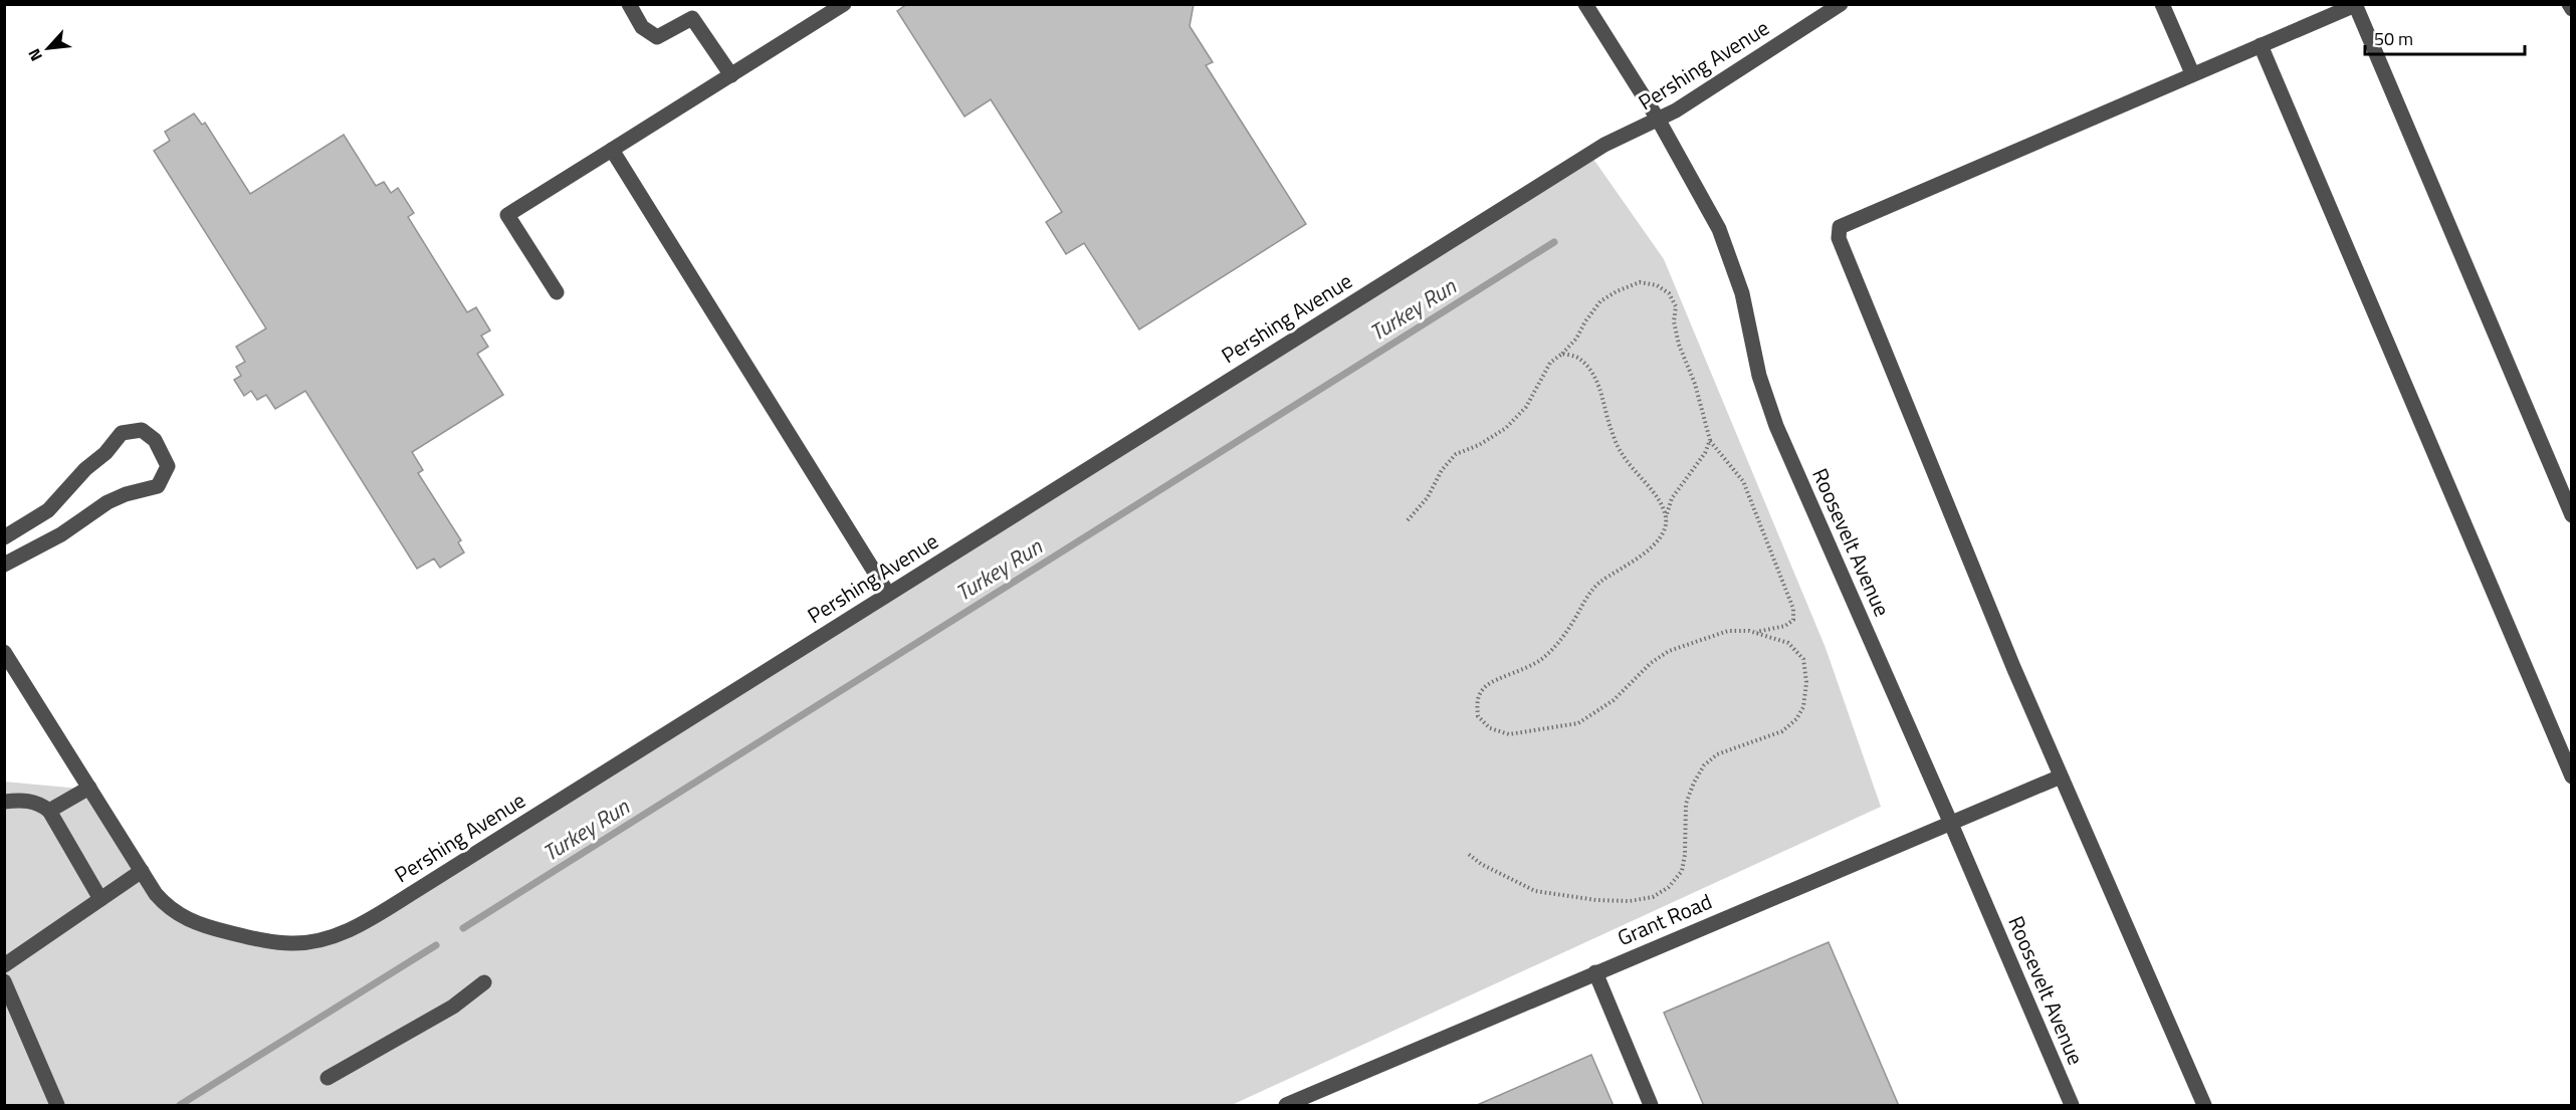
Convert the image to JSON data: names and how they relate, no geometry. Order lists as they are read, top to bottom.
{
  "streets": {
    "street": ["Pershing Avenue", "Roosevelt Avenue", "Grant Road"]
  },
  "crossings": [
    ["Pershing Avenue", "Roosevelt Avenue"],
    ["Roosevelt Avenue", "Grant Road"]
  ],
  "water": ["Turkey Run"],
  "scale_bar": "50 m",
  "north": "bottom left"
}
